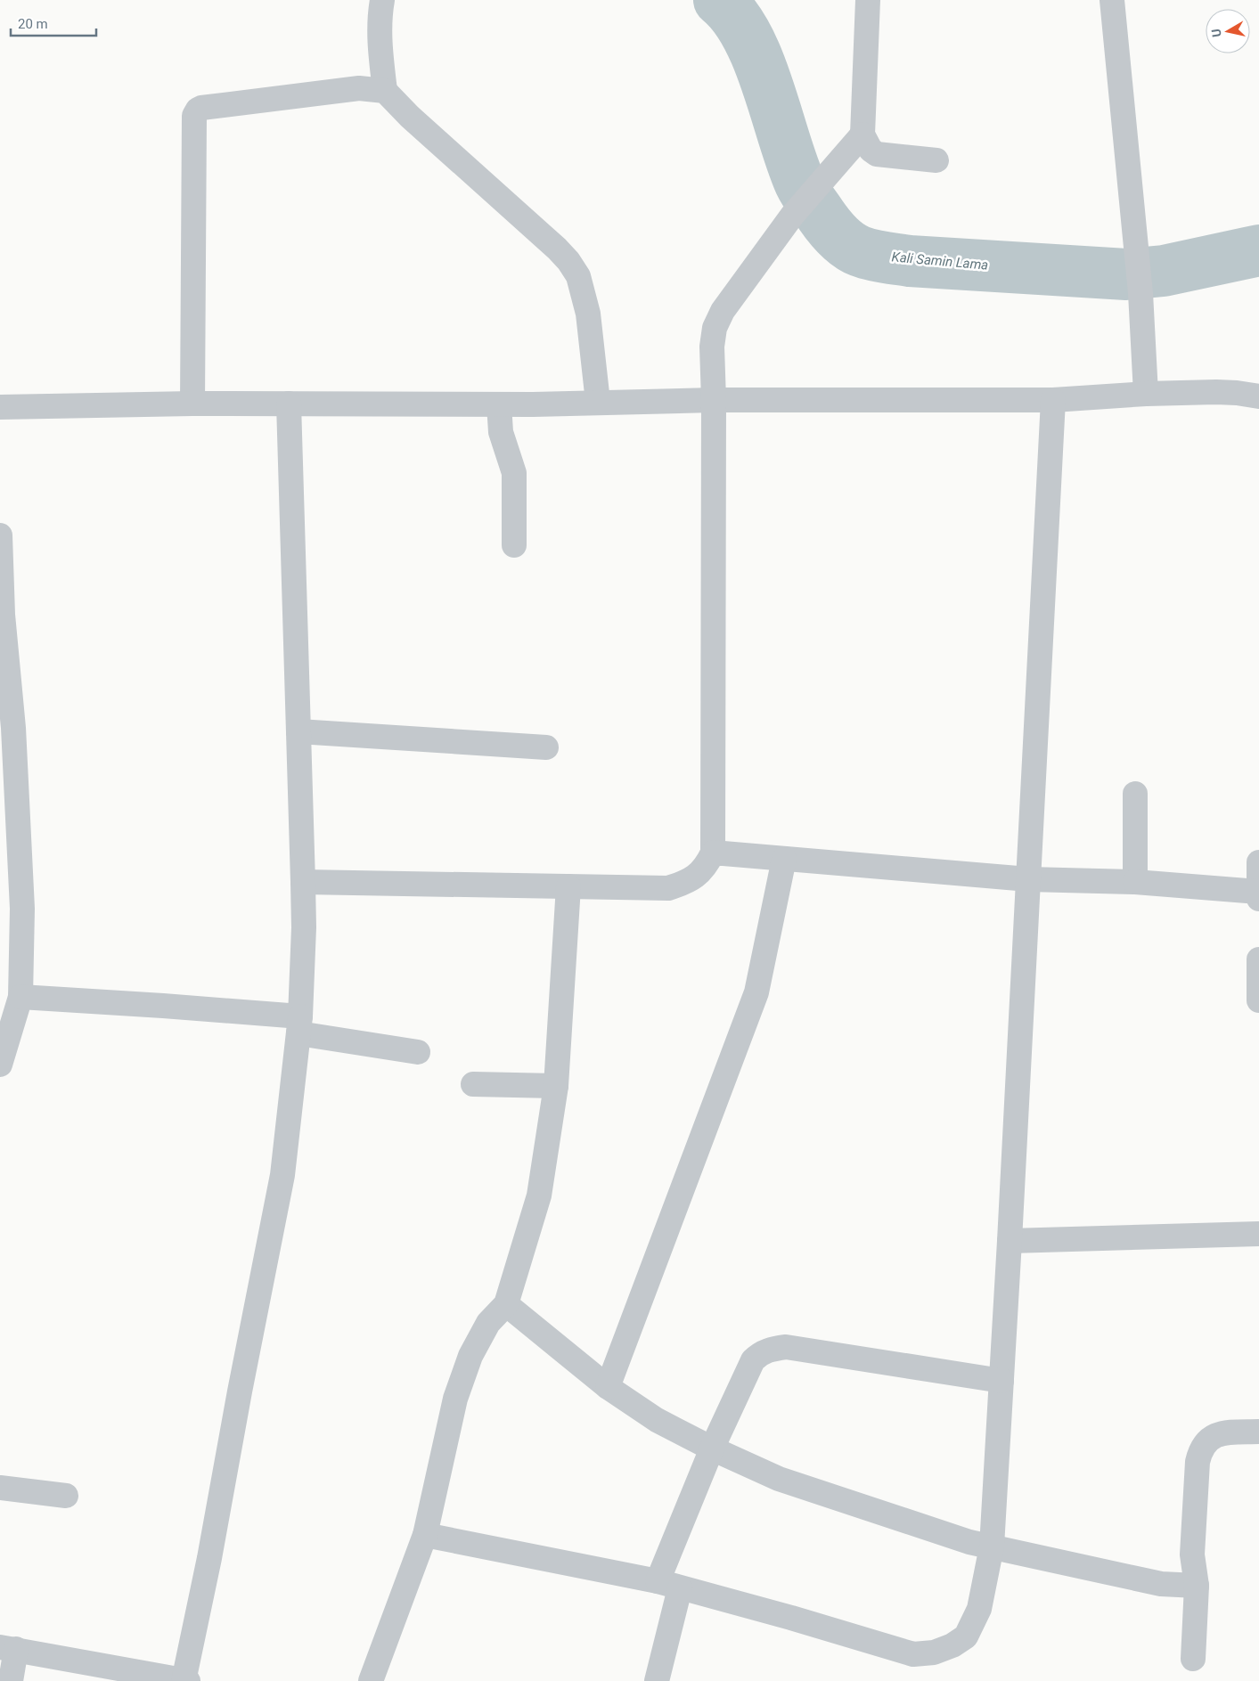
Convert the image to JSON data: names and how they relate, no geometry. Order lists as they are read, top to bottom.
{
  "water": ["Kali Samin Lama"],
  "scale_bar": "20 m",
  "north": "left"
}
